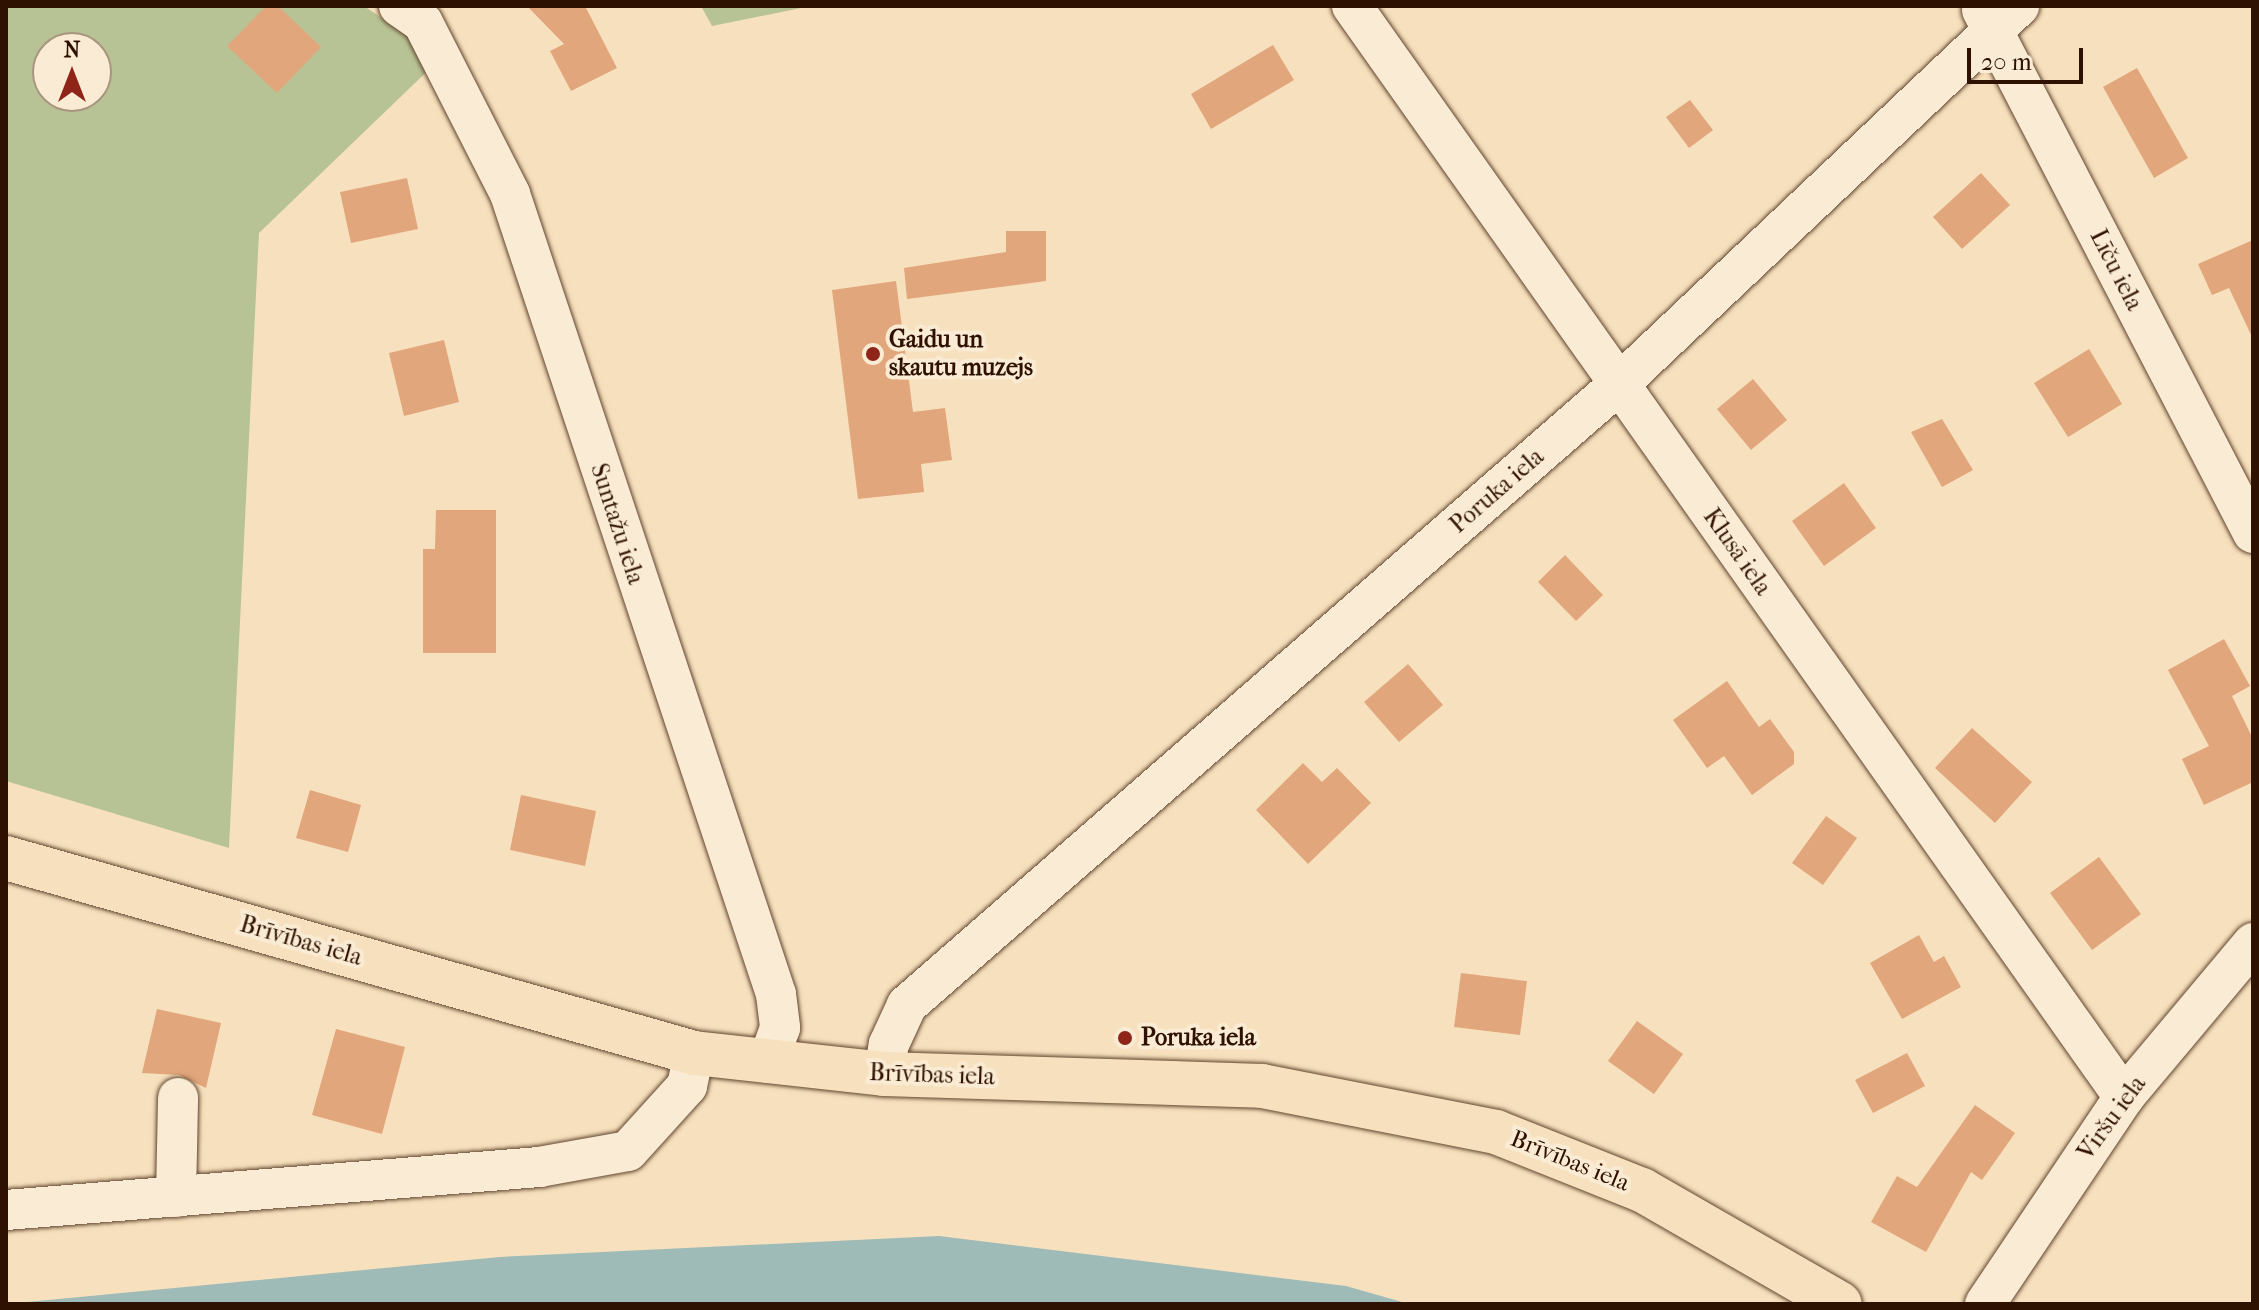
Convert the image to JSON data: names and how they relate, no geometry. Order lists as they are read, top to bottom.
{
  "streets": {
    "main road": ["Brīvības iela"],
    "street": [
      "Līču iela",
      "Poruka iela",
      "Suntažu iela",
      "Klusā iela",
      "Viršu iela"
    ]
  },
  "crossings": [
    ["Līču iela", "Poruka iela"],
    ["Poruka iela", "Klusā iela"],
    ["Poruka iela", "Brīvības iela"],
    ["Suntažu iela", "Brīvības iela"],
    ["Klusā iela", "Viršu iela"]
  ],
  "places": ["Gaidu un skautu muzejs", "Poruka iela"],
  "scale_bar": "20 m",
  "north": "top"
}
